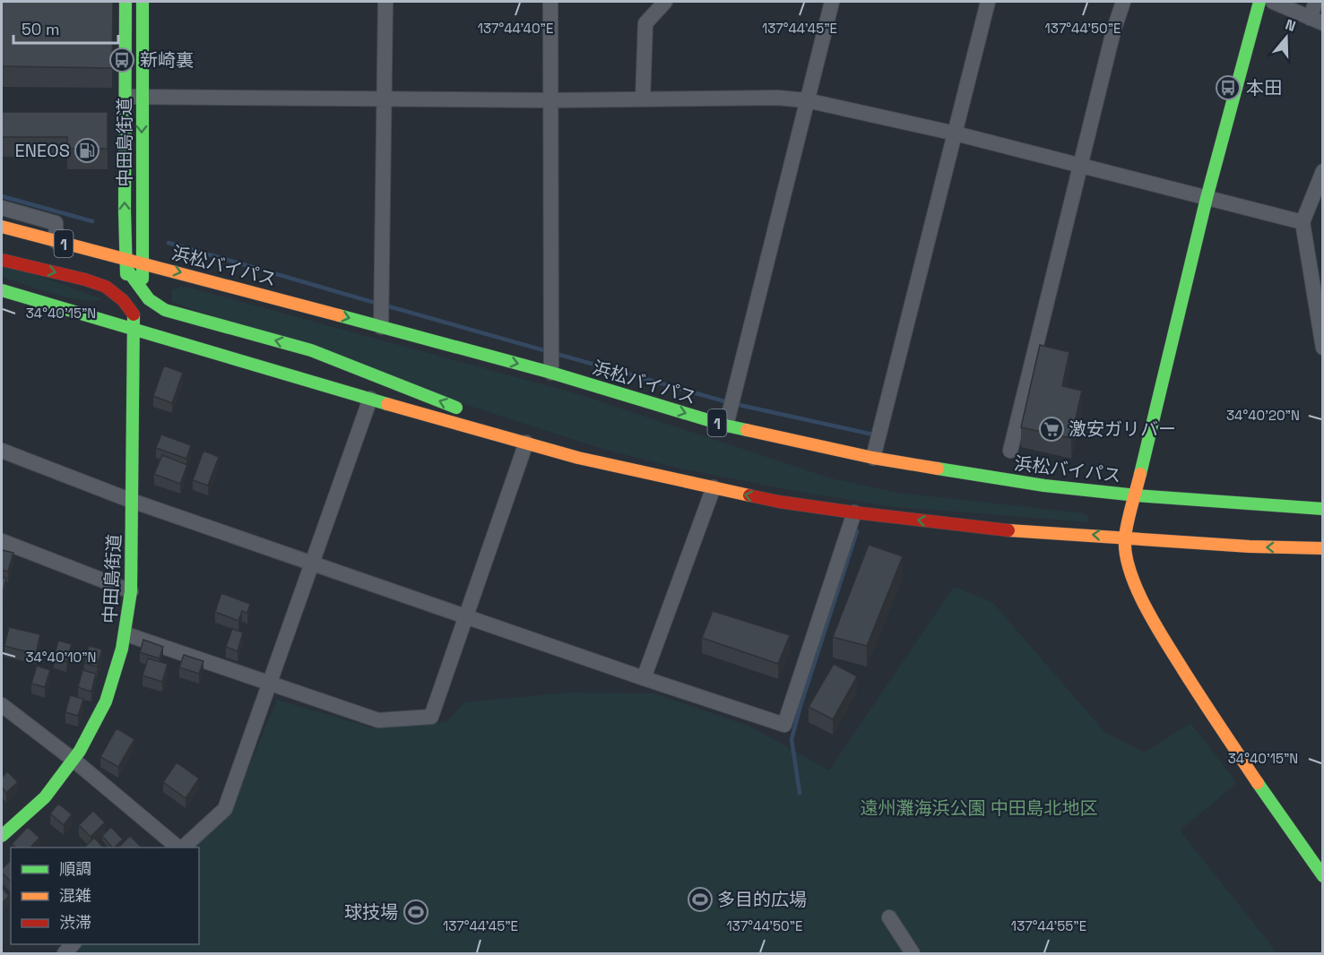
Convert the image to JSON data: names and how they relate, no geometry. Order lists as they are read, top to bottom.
{
  "streets": {
    "main road": ["中田島街道", "1", "浜松バイパス"]
  },
  "crossings": [
    ["中田島街道", "浜松バイパス"]
  ],
  "parks": ["遠州灘海浜公園 中田島北地区"],
  "places": {
    "bus stop": ["新崎裏", "本田"],
    "fuel station": ["ENEOS"],
    "supermarket": ["激安ガリバー"],
    "sports": ["多目的広場", "球技場"]
  },
  "legend": ["順調", "混雑", "渋滞"],
  "scale_bar": "50 m",
  "north": "top",
  "coordinates": [
    "137°44'40\"E",
    "137°44'45\"E",
    "137°44'50\"E",
    "34°40'15\"N",
    "34°40'20\"N",
    "34°40'10\"N",
    "137°44'55\"E"
  ]
}
